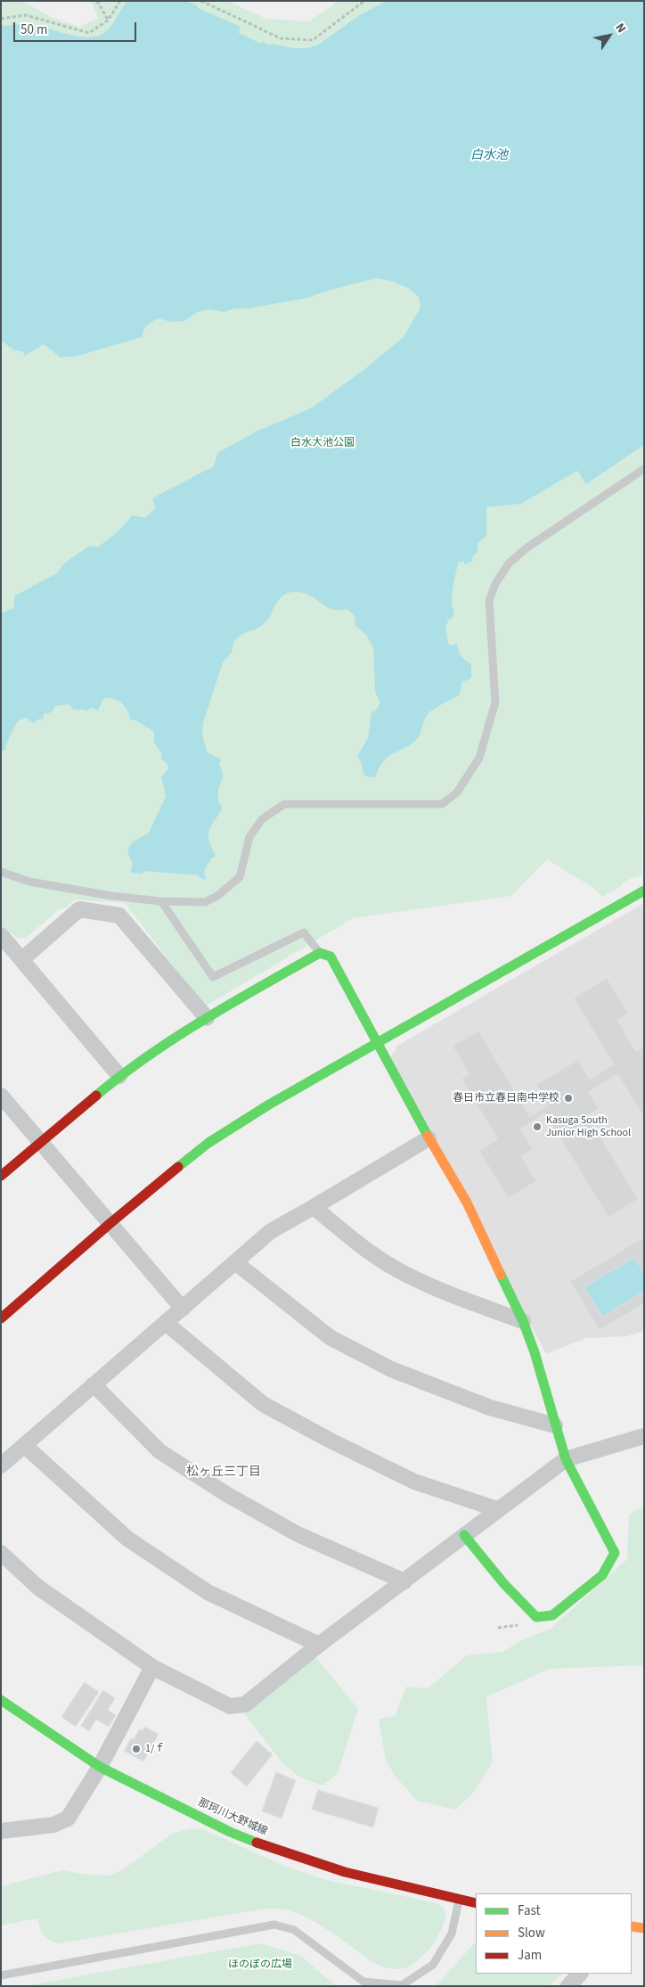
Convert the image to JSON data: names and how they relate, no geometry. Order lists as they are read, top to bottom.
{
  "streets": {
    "street": ["那珂川大野城線"]
  },
  "districts": ["松ヶ丘三丁目"],
  "water": ["白水池"],
  "parks": ["白水大池公園", "ほのぼの広場"],
  "places": ["春日市立春日南中学校", "Kasuga South Junior High School", "1/ｆ"],
  "legend": ["Fast", "Slow", "Jam"],
  "scale_bar": "50 m",
  "north": "top right"
}
